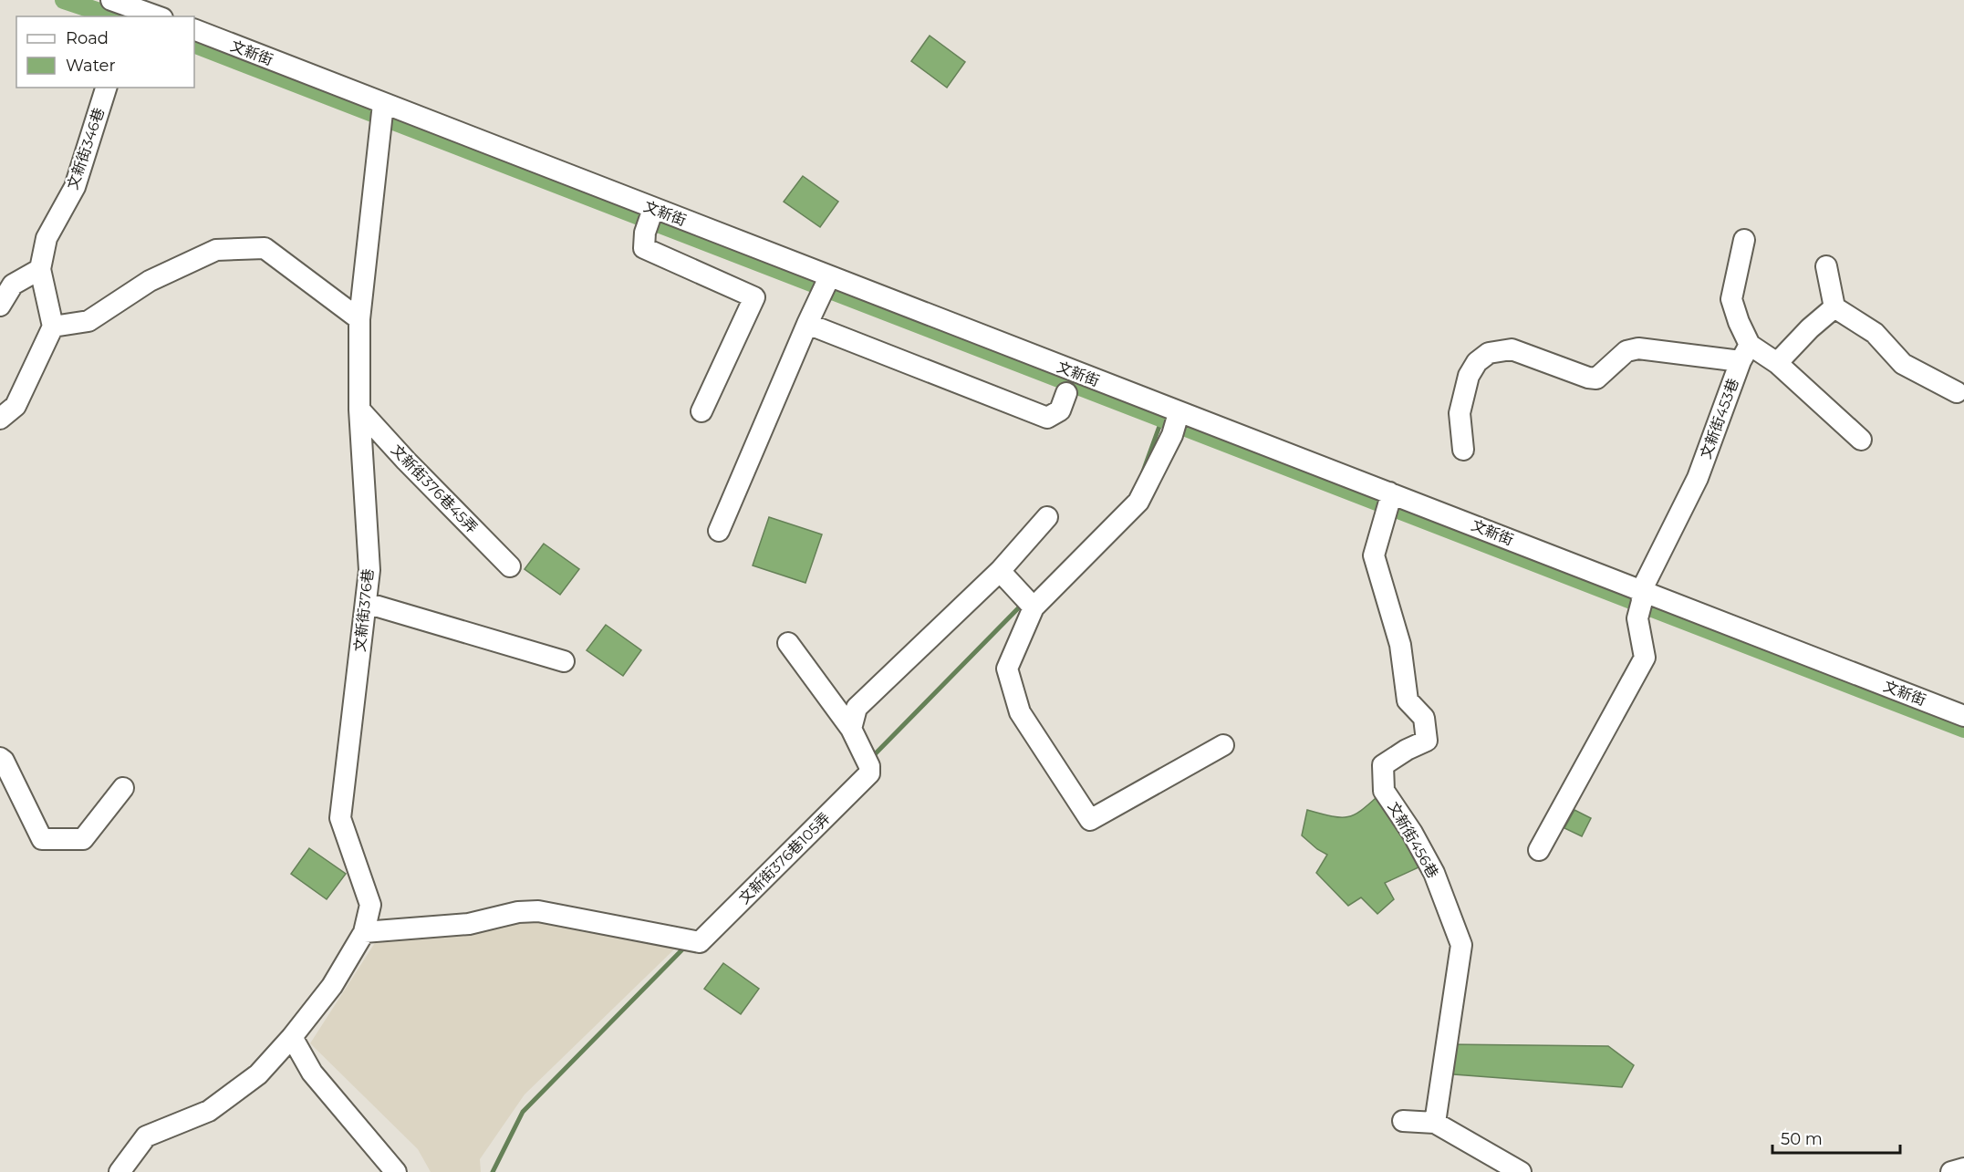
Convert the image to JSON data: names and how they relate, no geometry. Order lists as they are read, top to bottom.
{
  "streets": {
    "street": [
      "文新街",
      "文新街346巷",
      "文新街453巷",
      "文新街376巷45弄",
      "文新街376巷",
      "文新街456巷",
      "文新街376巷105弄"
    ]
  },
  "crossings": [
    ["文新街", "文新街453巷"],
    ["文新街", "文新街376巷"],
    ["文新街", "文新街456巷"],
    ["文新街376巷45弄", "文新街376巷"],
    ["文新街376巷", "文新街376巷105弄"]
  ],
  "legend": ["Road", "Water"],
  "scale_bar": "50 m"
}
